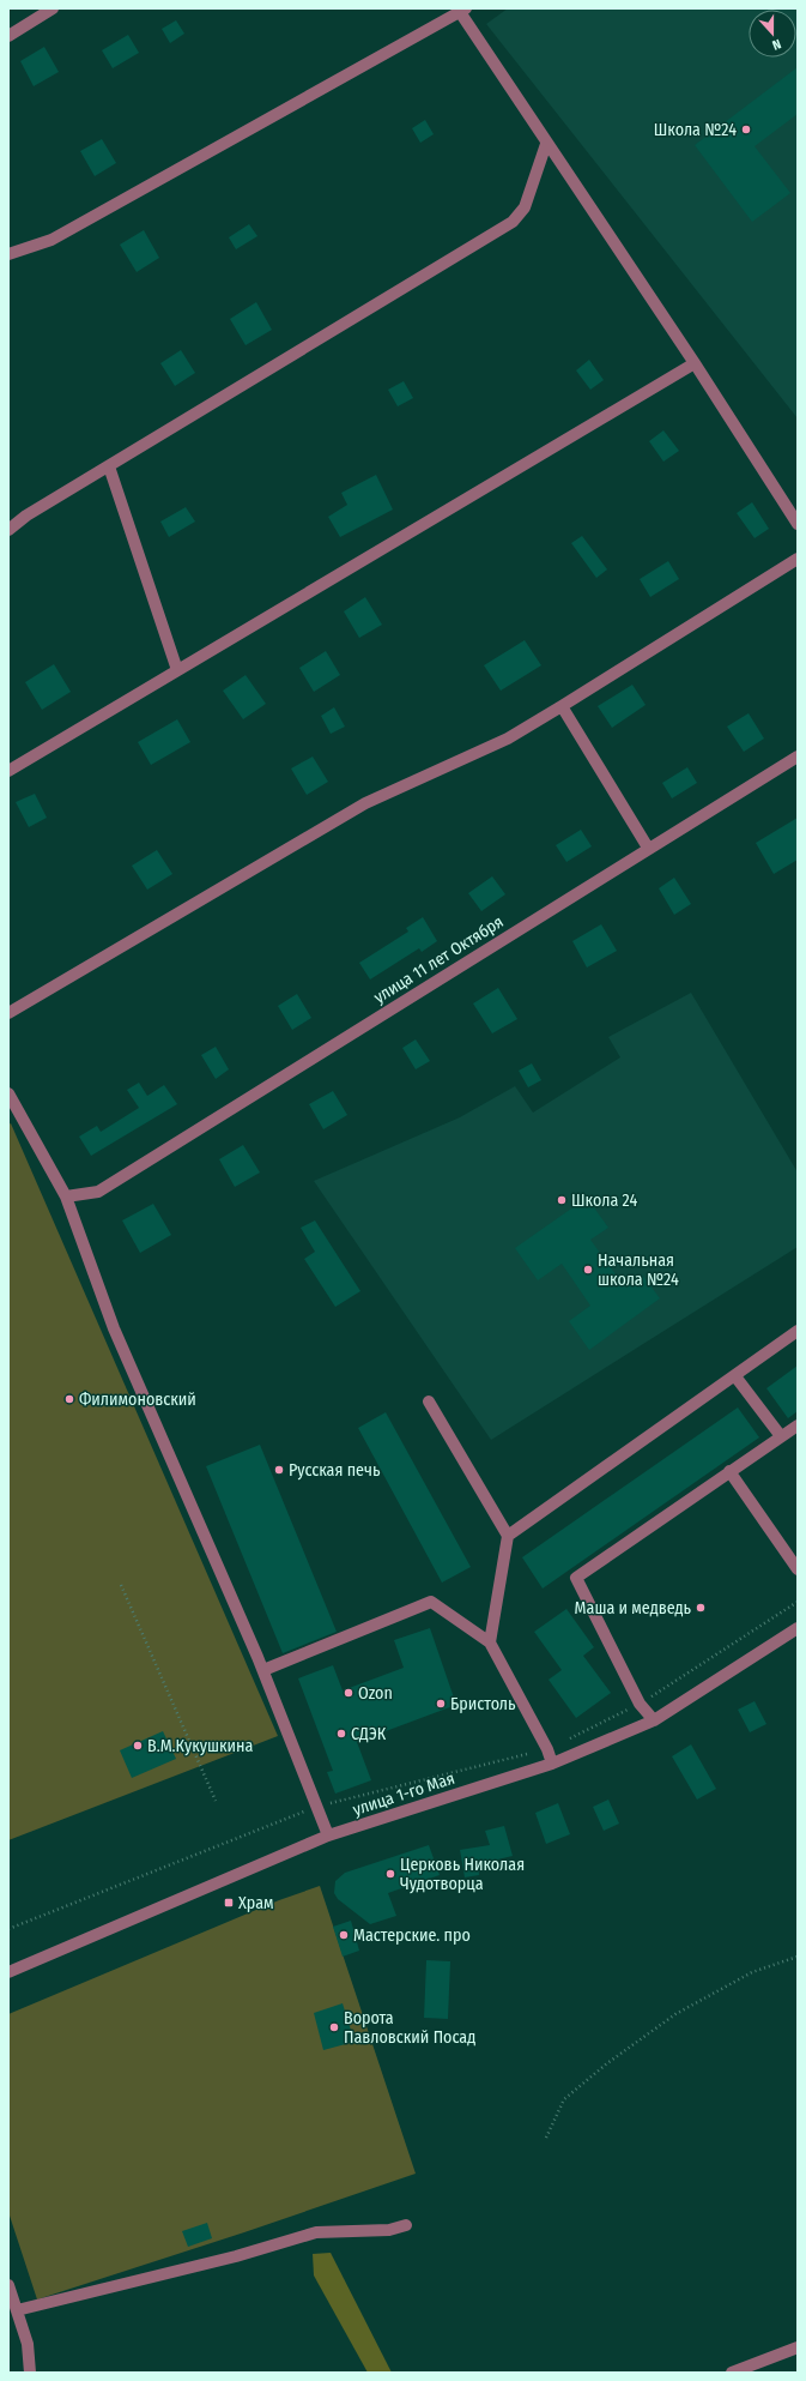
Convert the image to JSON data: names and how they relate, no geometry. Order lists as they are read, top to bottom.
{
  "streets": {
    "street": ["улица 11 лет Октября", "улица 1-го Мая"]
  },
  "places": {
    "other": [
      "Школа №24",
      "Школа 24",
      "Начальная школа №24",
      "Филимоновский",
      "Русская печь",
      "Маша и медведь",
      "Ozon",
      "Бристоль",
      "СДЭК",
      "В.М.Кукушкина",
      "Церковь Николая Чудотворца",
      "Мастерские. про",
      "Ворота Павловский Посад"
    ],
    "transit": ["Храм"]
  },
  "north": "bottom"
}
